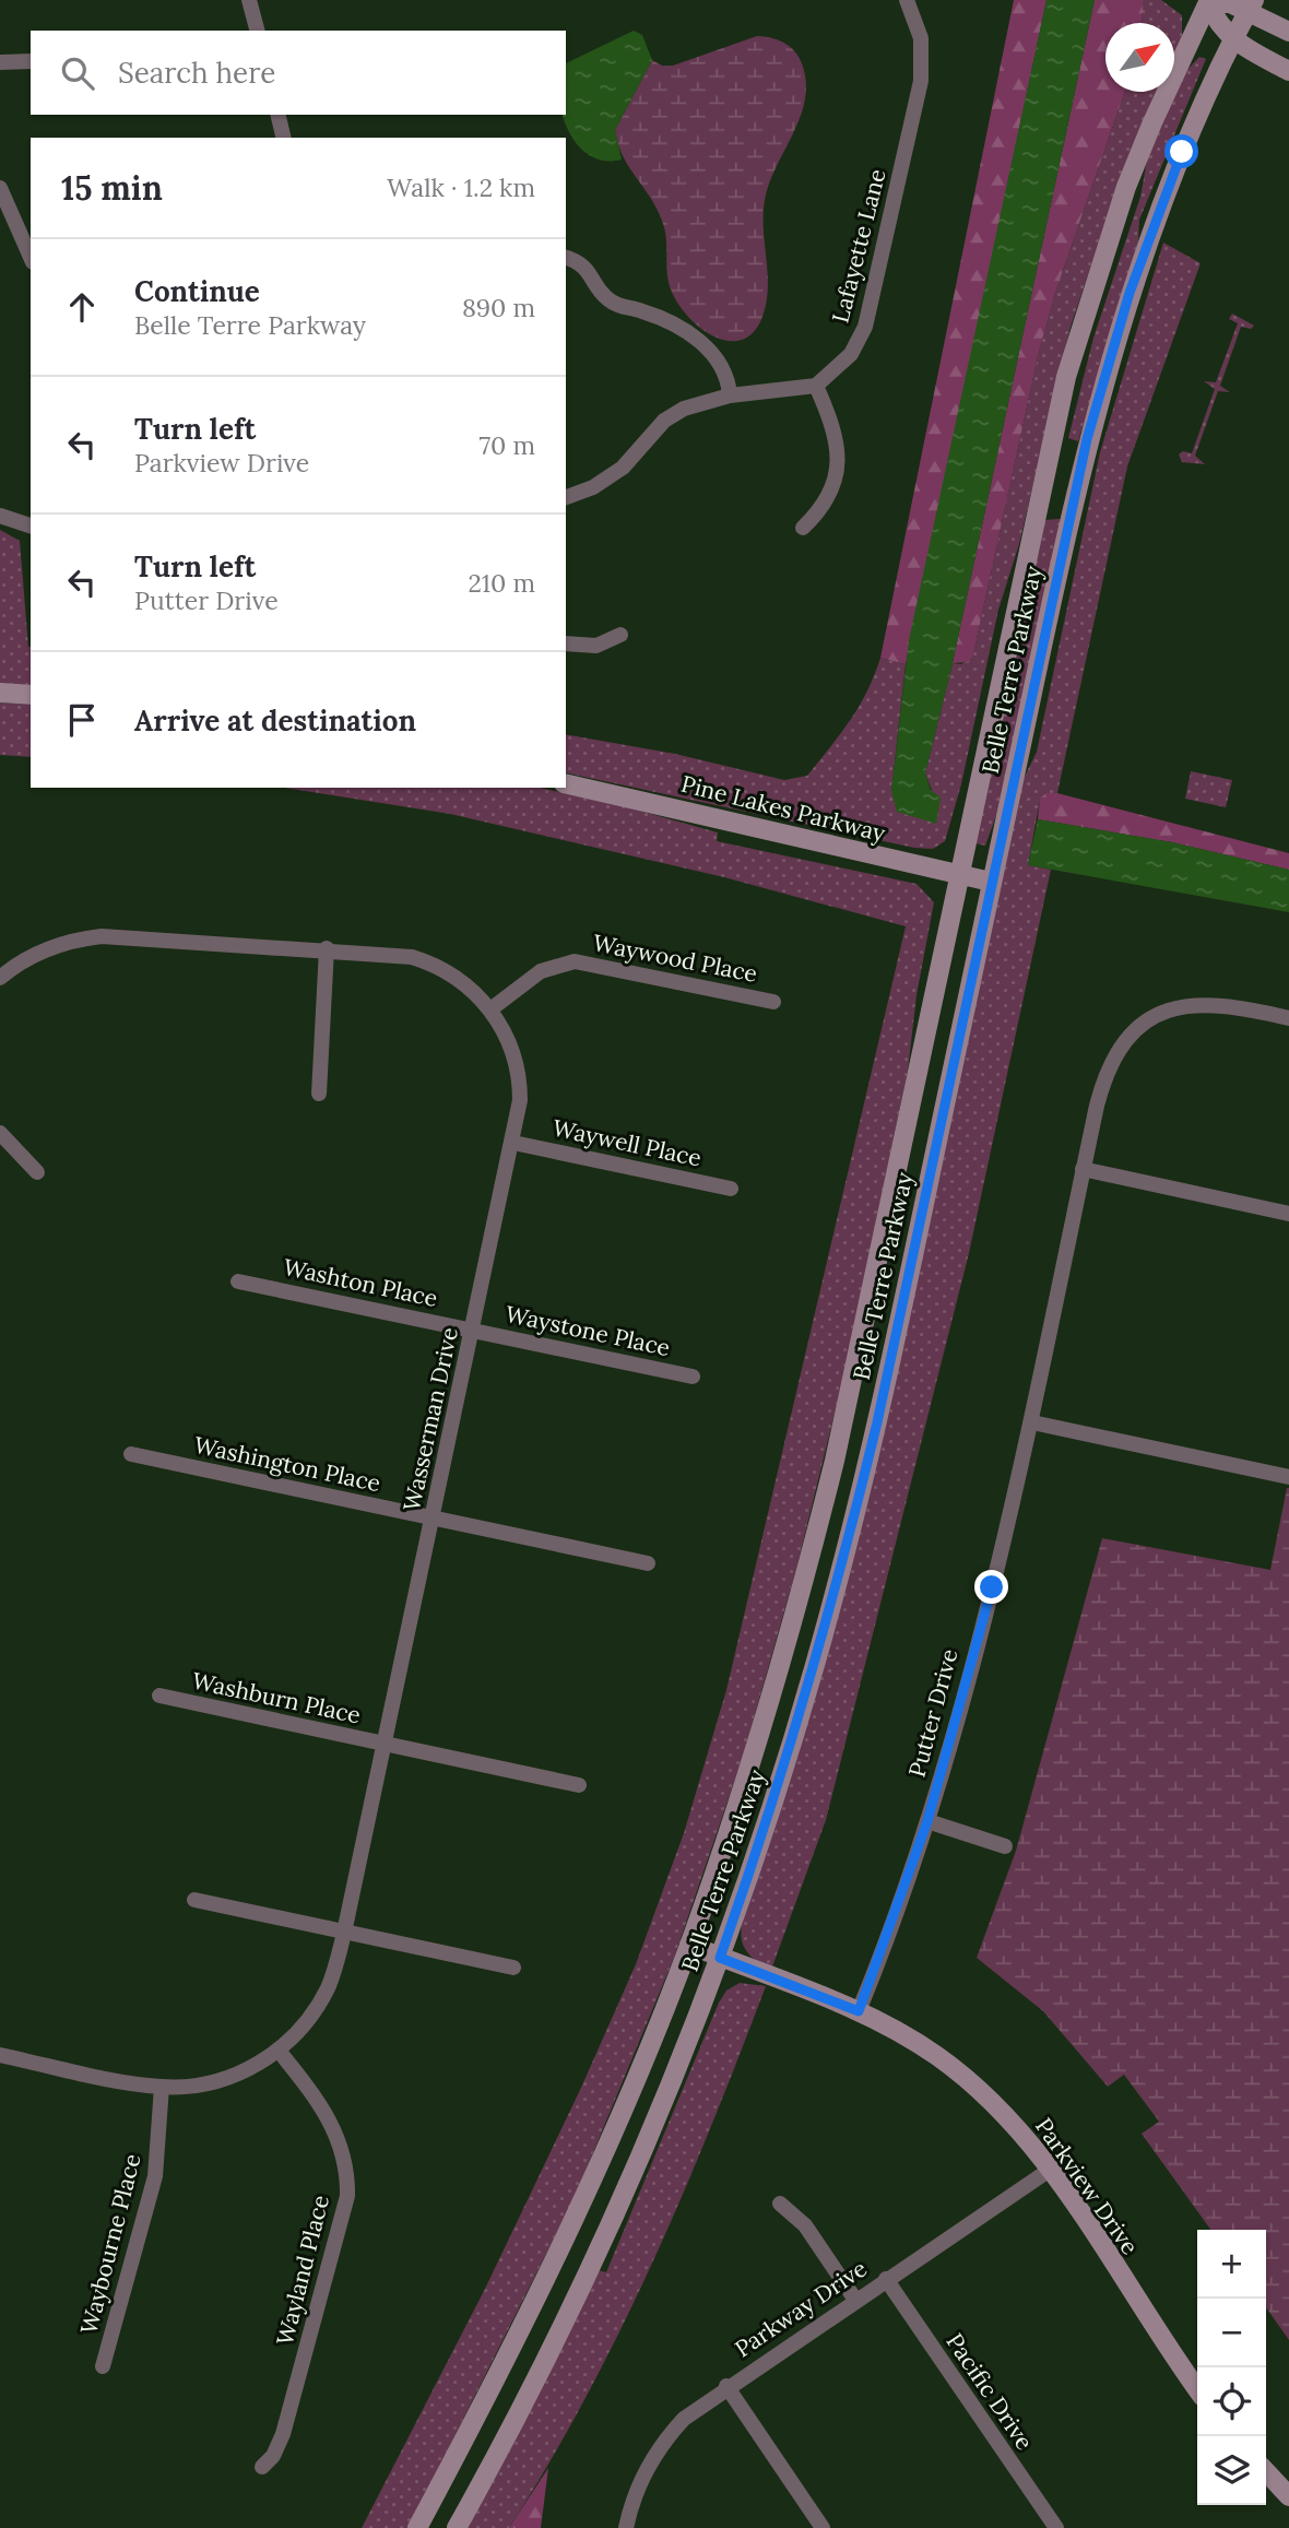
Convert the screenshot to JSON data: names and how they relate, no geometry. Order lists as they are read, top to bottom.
{
  "streets": {
    "main road": ["Belle Terre Parkway", "Pine Lakes Parkway", "Parkview Drive"],
    "street": [
      "Lafayette Lane",
      "Waywood Place",
      "Waywell Place",
      "Washton Place",
      "Waystone Place",
      "Wasserman Drive",
      "Washington Place",
      "Washburn Place",
      "Putter Drive",
      "Waybourne Place",
      "Wayland Place",
      "Parkway Drive",
      "Pacific Drive"
    ]
  },
  "crossings": [
    ["Belle Terre Parkway", "Pine Lakes Parkway"],
    ["Belle Terre Parkway", "Parkview Drive"],
    ["Waywood Place", "Wasserman Drive"],
    ["Waywell Place", "Wasserman Drive"],
    ["Washton Place", "Waystone Place"],
    ["Washton Place", "Wasserman Drive"],
    ["Waystone Place", "Wasserman Drive"],
    ["Wasserman Drive", "Washington Place"],
    ["Wasserman Drive", "Washburn Place"],
    ["Wasserman Drive", "Waybourne Place"],
    ["Wasserman Drive", "Wayland Place"],
    ["Putter Drive", "Parkview Drive"],
    ["Parkview Drive", "Parkway Drive"],
    ["Parkway Drive", "Pacific Drive"]
  ],
  "north": "top right",
  "page": {
    "search": "Search here",
    "heading": ["15 min", "Walk · 1.2 km"],
    "list": [
      ["Continue", "Belle Terre Parkway", "890 m"],
      ["Turn left", "Parkview Drive", "70 m"],
      ["Turn left", "Putter Drive", "210 m"],
      "Arrive at destination"
    ],
    "map_buttons": ["+", "−"]
  }
}
